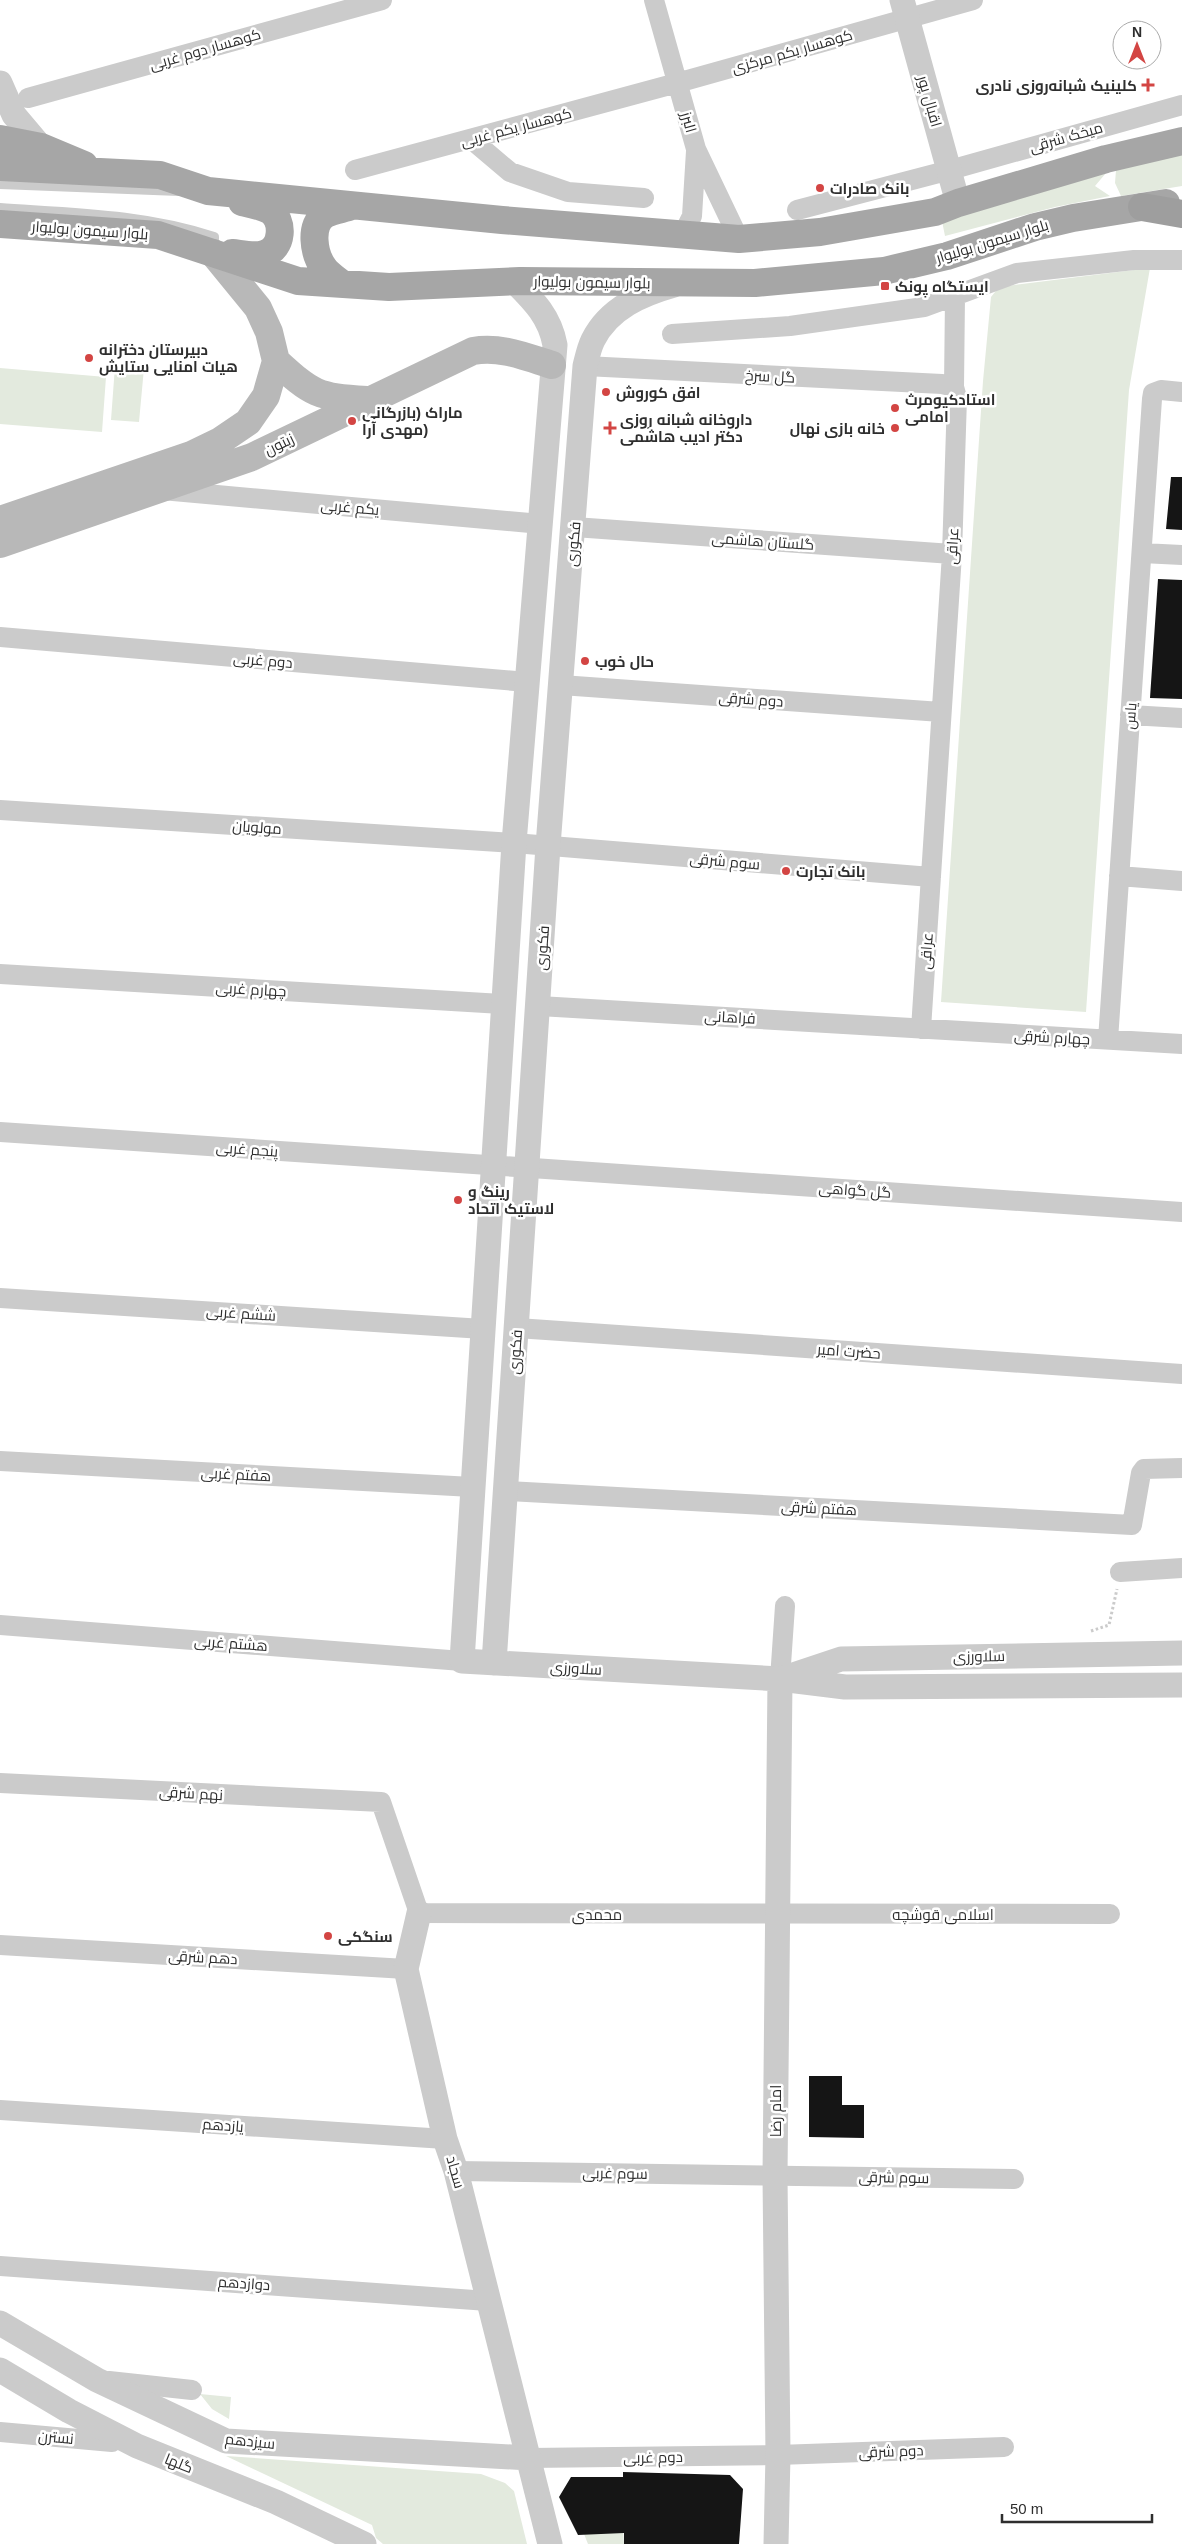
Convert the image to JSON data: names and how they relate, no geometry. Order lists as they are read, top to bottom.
{
  "streets": {
    "main road": ["بلوار سیمون بولیوار", "زیتون"],
    "street": [
      "کوهسار دوم غربی",
      "کوهسار یکم مرکزی",
      "اقبال پور",
      "البرز",
      "کوهسار یکم غربی",
      "میخک شرقی",
      "گل سرخ",
      "یکم غربی",
      "گلستان هاشمی",
      "فکوری",
      "عراقی",
      "دوم غربی",
      "دوم شرقی",
      "یاس",
      "مولویان",
      "سوم شرقی",
      "چهارم غربی",
      "فراهانی",
      "چهارم شرقی",
      "پنجم غربی",
      "گل گواهی",
      "ششم غربی",
      "حضرت امیر",
      "هفتم غربی",
      "هفتم شرقی",
      "هشتم غربی",
      "سلاورزی",
      "نهم شرقی",
      "محمدی",
      "اسلامی قوشچه",
      "دهم شرقی",
      "امام رضا",
      "یازدهم",
      "سجاد",
      "سوم غربی",
      "دوازدهم",
      "نسترن",
      "سیزدهم",
      "گلها"
    ]
  },
  "crossings": [
    ["کوهسار یکم مرکزی", "اقبال پور"],
    ["کوهسار یکم مرکزی", "البرز"],
    ["کوهسار یکم مرکزی", "کوهسار یکم غربی"],
    ["اقبال پور", "میخک شرقی"],
    ["البرز", "کوهسار یکم غربی"],
    ["بلوار سیمون بولیوار", "فکوری"],
    ["گل سرخ", "فکوری"],
    ["گل سرخ", "عراقی"],
    ["زیتون", "یکم غربی"],
    ["گلستان هاشمی", "فکوری"],
    ["گلستان هاشمی", "عراقی"],
    ["فکوری", "دوم شرقی"],
    ["فکوری", "مولویان"],
    ["فکوری", "سوم شرقی"],
    ["فکوری", "فراهانی"],
    ["فکوری", "پنجم غربی"],
    ["فکوری", "گل گواهی"],
    ["فکوری", "حضرت امیر"],
    ["فکوری", "هفتم شرقی"],
    ["فکوری", "سلاورزی"],
    ["عراقی", "دوم شرقی"],
    ["عراقی", "سوم شرقی"],
    ["عراقی", "فراهانی"],
    ["عراقی", "چهارم شرقی"],
    ["دوم غربی", "دوم شرقی"],
    ["دوم غربی", "امام رضا"],
    ["دوم غربی", "سجاد"],
    ["دوم غربی", "سیزدهم"],
    ["دوم شرقی", "امام رضا"],
    ["یاس", "چهارم شرقی"],
    ["مولویان", "سوم شرقی"],
    ["سوم شرقی", "امام رضا"],
    ["سوم شرقی", "سوم غربی"],
    ["فراهانی", "چهارم شرقی"],
    ["پنجم غربی", "گل گواهی"],
    ["هشتم غربی", "سلاورزی"],
    ["سلاورزی", "امام رضا"],
    ["نهم شرقی", "محمدی"],
    ["نهم شرقی", "سجاد"],
    ["محمدی", "اسلامی قوشچه"],
    ["محمدی", "امام رضا"],
    ["محمدی", "سجاد"],
    ["اسلامی قوشچه", "امام رضا"],
    ["دهم شرقی", "سجاد"],
    ["امام رضا", "سوم غربی"],
    ["یازدهم", "سجاد"],
    ["سجاد", "سوم غربی"],
    ["سجاد", "دوازدهم"],
    ["سجاد", "سیزدهم"]
  ],
  "places": {
    "health": ["کلینیک شبانه‌روزی نادری", "داروخانه شبانه روزی دکتر ادیب هاشمی"],
    "other": [
      "بانک صادرات",
      "دبیرستان دخترانه هیات امنایی ستایش",
      "افق کوروش",
      "استادکیومرث امامی",
      "ماراک (بازرگانی مهدی آرا)",
      "خانه بازی نهال",
      "حال خوب",
      "بانک تجارت",
      "رینگ و لاستیک اتحاد",
      "سنگکی"
    ],
    "transit": ["ایستگاه پونک"]
  },
  "scale_bar": "50 m",
  "north": "top"
}
